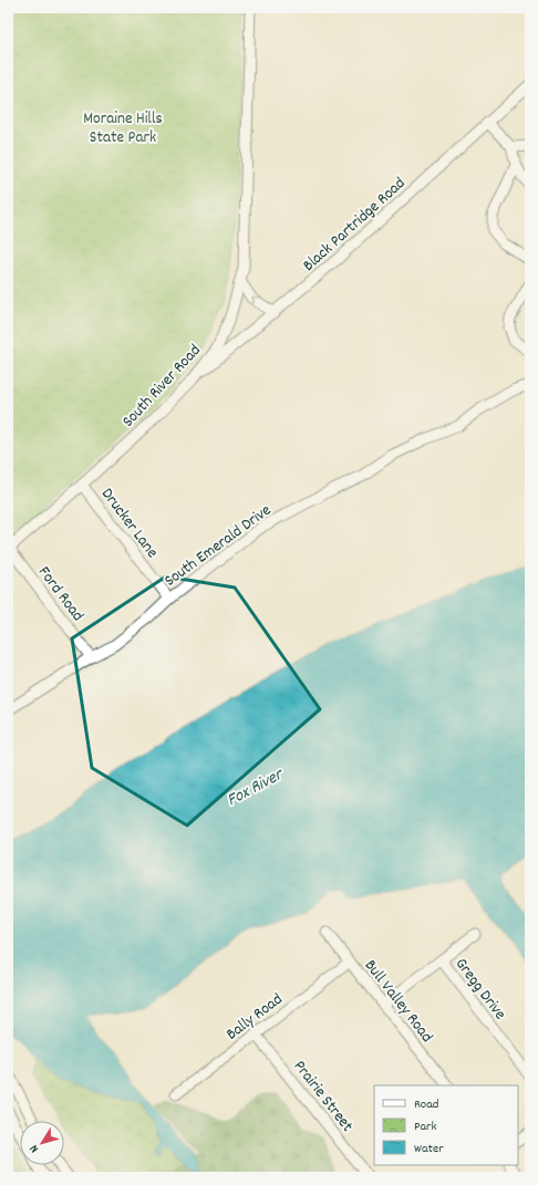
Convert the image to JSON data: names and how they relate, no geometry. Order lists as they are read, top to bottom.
{
  "streets": {
    "street": [
      "Black Partridge Road",
      "South River Road",
      "Drucker Lane",
      "South Emerald Drive",
      "Ford Road",
      "Gregg Drive",
      "Bull Valley Road",
      "Bally Road",
      "Prairie Street"
    ]
  },
  "crossings": [
    ["Black Partridge Road", "South River Road"],
    ["South River Road", "Drucker Lane"],
    ["South River Road", "Ford Road"],
    ["Drucker Lane", "South Emerald Drive"],
    ["South Emerald Drive", "Ford Road"],
    ["Bull Valley Road", "Bally Road"],
    ["Bally Road", "Prairie Street"]
  ],
  "water": ["Fox River"],
  "parks": ["Moraine Hills State Park"],
  "legend": ["Road", "Park", "Water"],
  "north": "bottom left"
}
